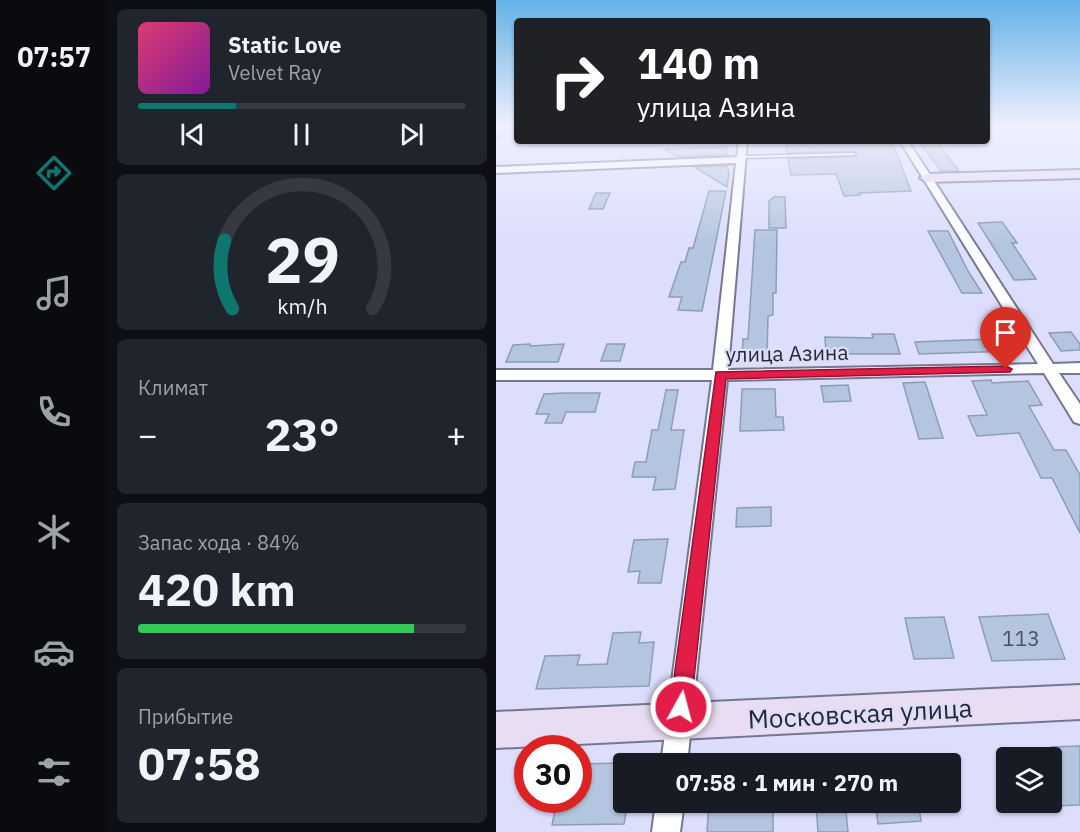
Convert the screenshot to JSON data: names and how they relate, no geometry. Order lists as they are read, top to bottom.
{
  "streets": {
    "main road": ["Московская улица"],
    "street": ["улица Азина"]
  },
  "house_numbers": ["113"],
  "page": {
    "tabs": "07:57",
    "turn": ["140 m", "улица Азина"],
    "song": ["Static Love", "Velvet Ray"],
    "tile": [
      "Климат",
      ["Запас хода · 84%", "420 km"],
      ["Прибытие", "07:58"]
    ],
    "heat": ["−", "23°", "+"],
    "limit": "30",
    "trip": "07:58 · 1 мин · 270 m",
    "gauge": ["29", "km/h"]
  }
}
